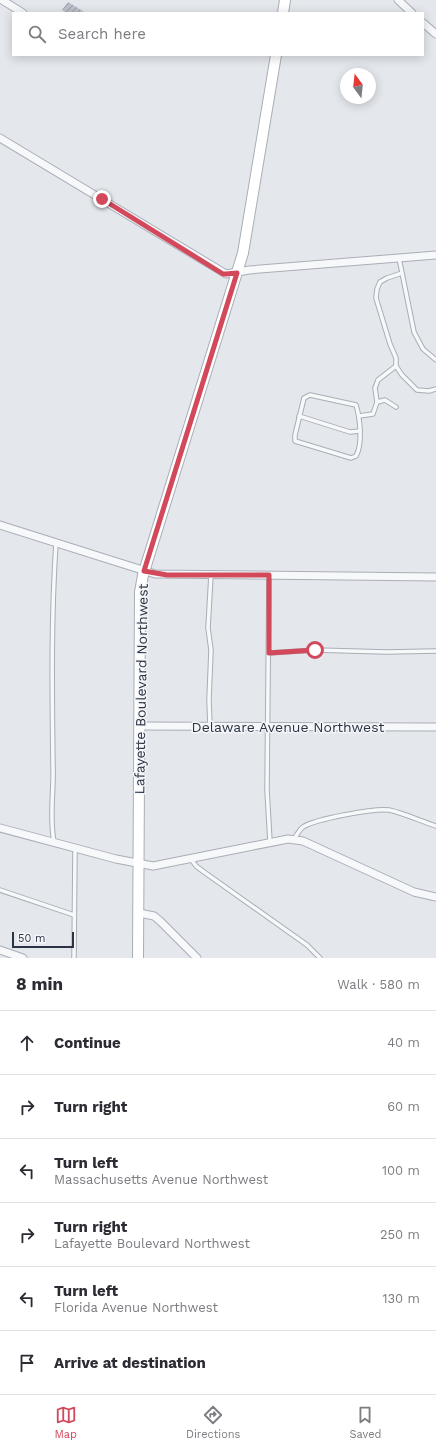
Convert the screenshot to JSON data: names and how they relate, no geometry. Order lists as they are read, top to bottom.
{
  "streets": {
    "main road": ["Lafayette Boulevard Northwest"],
    "street": ["Delaware Avenue Northwest"]
  },
  "crossings": [
    ["Lafayette Boulevard Northwest", "Delaware Avenue Northwest"]
  ],
  "scale_bar": "50 m",
  "north": "top",
  "page": {
    "search": "Search here",
    "scale": "50 m",
    "heading": ["8 min", "Walk · 580 m"],
    "list": [
      ["Continue", "40 m"],
      ["Turn right", "60 m"],
      ["Turn left", "Massachusetts Avenue Northwest", "100 m"],
      ["Turn right", "Lafayette Boulevard Northwest", "250 m"],
      ["Turn left", "Florida Avenue Northwest", "130 m"],
      "Arrive at destination"
    ],
    "nav": ["Map", "Directions", "Saved"]
  }
}
